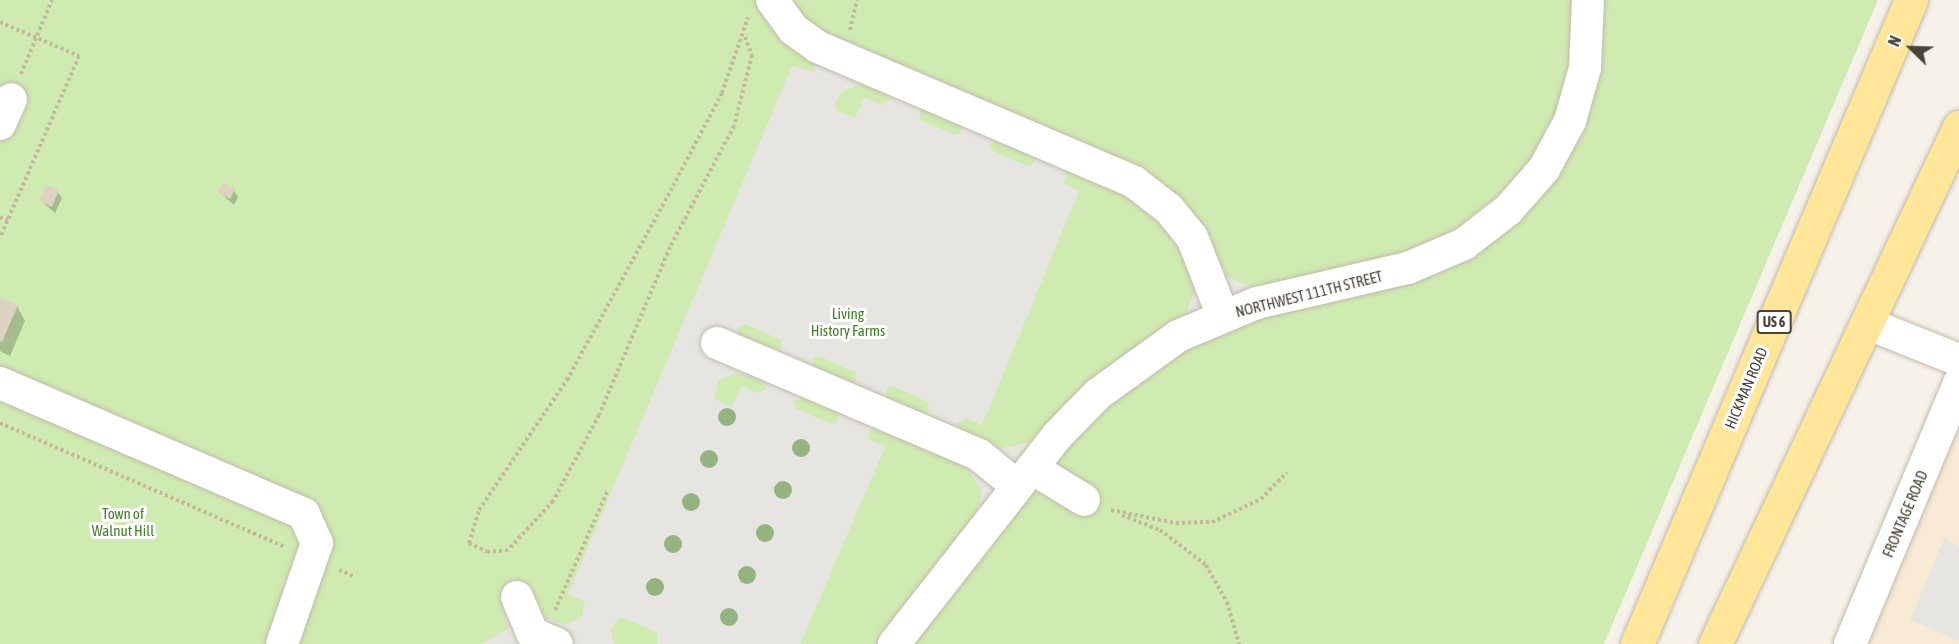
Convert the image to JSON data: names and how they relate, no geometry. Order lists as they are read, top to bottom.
{
  "streets": {
    "main road": ["US 6", "HICKMAN ROAD"],
    "street": ["NORTHWEST 111TH STREET", "FRONTAGE ROAD"]
  },
  "parks": ["Living History Farms", "Town of Walnut Hill"],
  "north": "top left"
}
